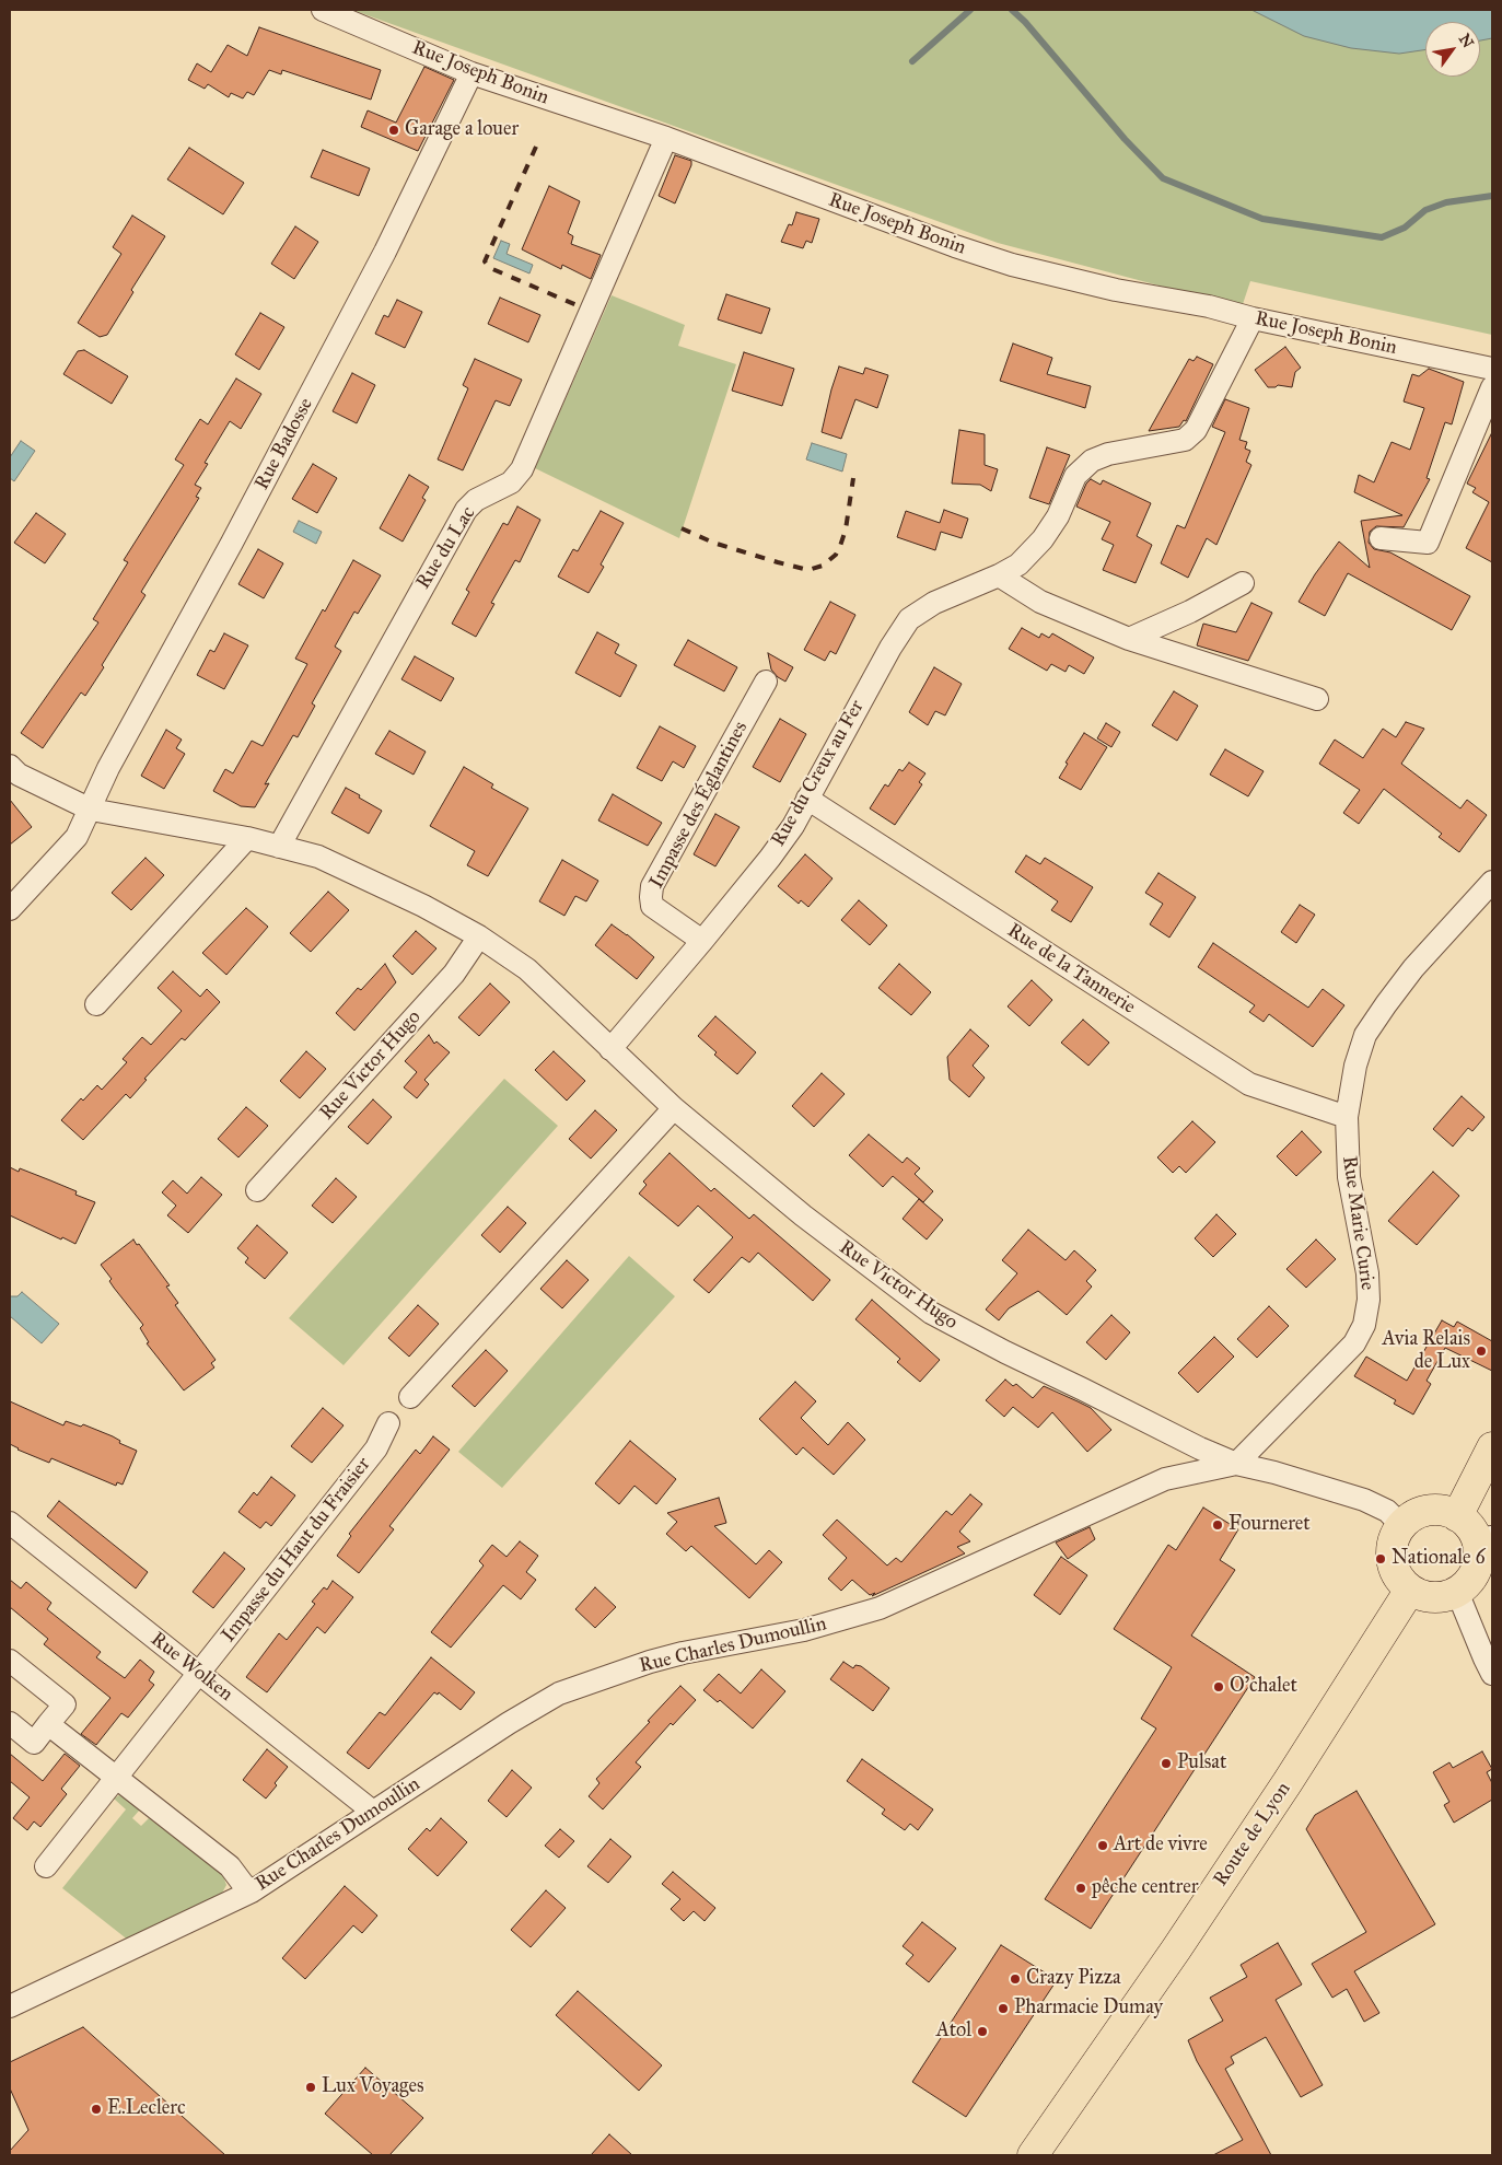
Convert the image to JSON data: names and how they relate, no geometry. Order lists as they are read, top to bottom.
{
  "streets": {
    "main road": ["Route de Lyon"],
    "street": [
      "Rue Joseph Bonin",
      "Rue Badosse",
      "Rue du Lac",
      "Rue du Creux au Fer",
      "Impasse des Églantines",
      "Rue de la Tannerie",
      "Rue Victor Hugo",
      "Rue Marie Curie",
      "Impasse du Haut du Fraisier",
      "Rue Charles Dumoullin",
      "Rue Wolken"
    ]
  },
  "crossings": [
    ["Rue Joseph Bonin", "Rue Badosse"],
    ["Rue Joseph Bonin", "Rue du Lac"],
    ["Rue Joseph Bonin", "Rue du Creux au Fer"],
    ["Rue Badosse", "Rue Victor Hugo"],
    ["Rue du Lac", "Rue Victor Hugo"],
    ["Rue du Creux au Fer", "Impasse des Églantines"],
    ["Rue du Creux au Fer", "Rue de la Tannerie"],
    ["Rue du Creux au Fer", "Rue Victor Hugo"],
    ["Rue de la Tannerie", "Rue Marie Curie"],
    ["Rue Victor Hugo", "Rue Marie Curie"],
    ["Rue Victor Hugo", "Rue Charles Dumoullin"],
    ["Rue Marie Curie", "Rue Charles Dumoullin"],
    ["Impasse du Haut du Fraisier", "Rue Wolken"],
    ["Rue Charles Dumoullin", "Rue Wolken"],
    ["Rue Charles Dumoullin", "Route de Lyon"]
  ],
  "places": [
    "Garage a louer",
    "Avia Relais de Lux",
    "Fourneret",
    "Nationale 6",
    "O'chalet",
    "Pulsat",
    "Art de vivre",
    "pêche centrer",
    "Crazy Pizza",
    "Pharmacie Dumay",
    "Atol",
    "Lux Voyages",
    "E.Leclerc"
  ],
  "north": "top right"
}
